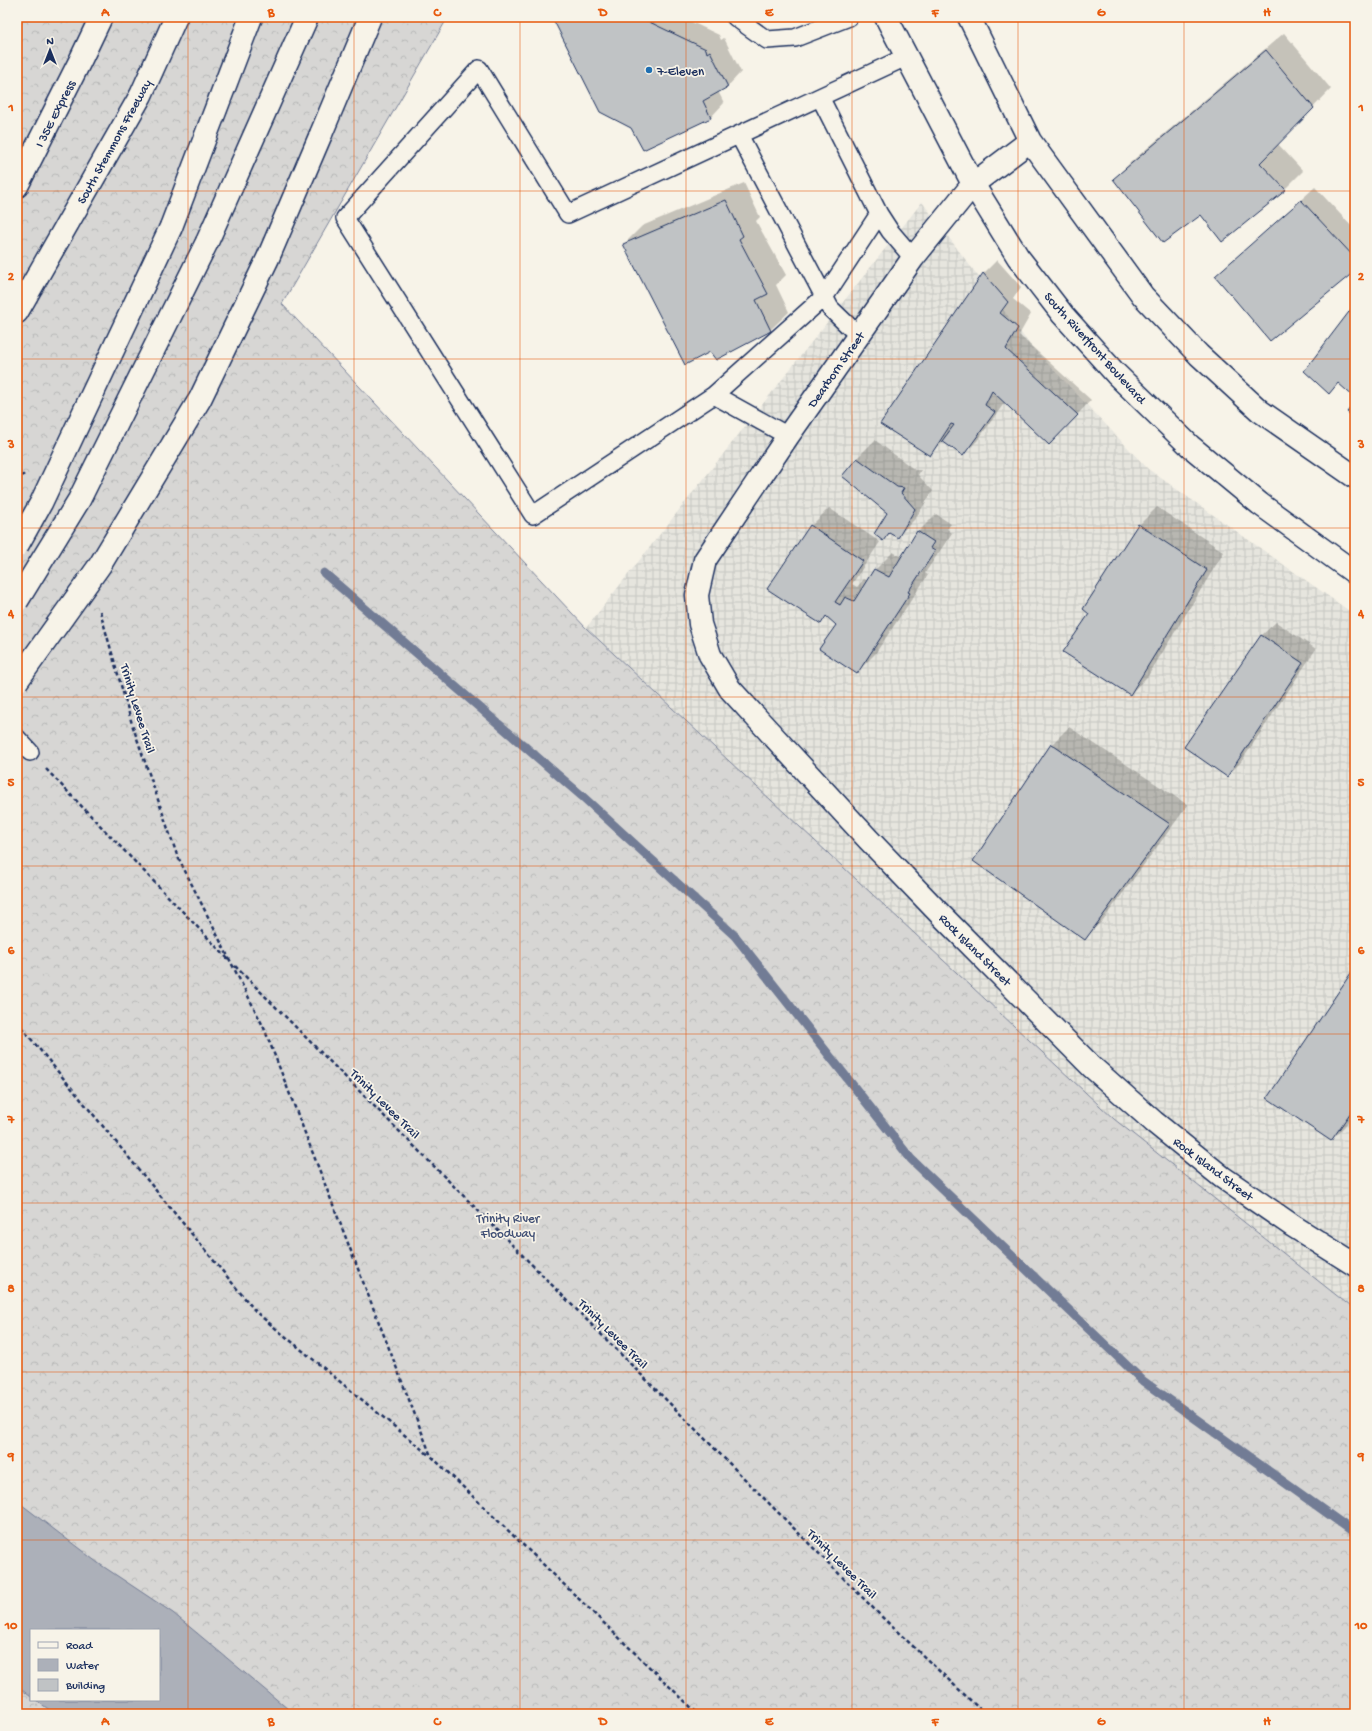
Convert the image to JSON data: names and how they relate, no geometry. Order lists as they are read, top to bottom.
{
  "streets": {
    "main road": [
      "I 35E Express",
      "South Stemmons Freeway",
      "South Riverfront Boulevard",
      "Dearborn Street",
      "Rock Island Street"
    ],
    "path": ["Trinity Levee Trail"]
  },
  "crossings": [
    ["South Riverfront Boulevard", "Dearborn Street"],
    ["Dearborn Street", "Rock Island Street"]
  ],
  "parks": ["Trinity River Floodway"],
  "places": ["7-Eleven"],
  "legend": ["Road", "Water", "Building"],
  "north": "top",
  "grid": {
    "columns": [
      "A",
      "B",
      "C",
      "D",
      "E",
      "F",
      "G",
      "H"
    ],
    "rows": [
      "1",
      "2",
      "3",
      "4",
      "5",
      "6",
      "7",
      "8",
      "9",
      "10"
    ]
  }
}
